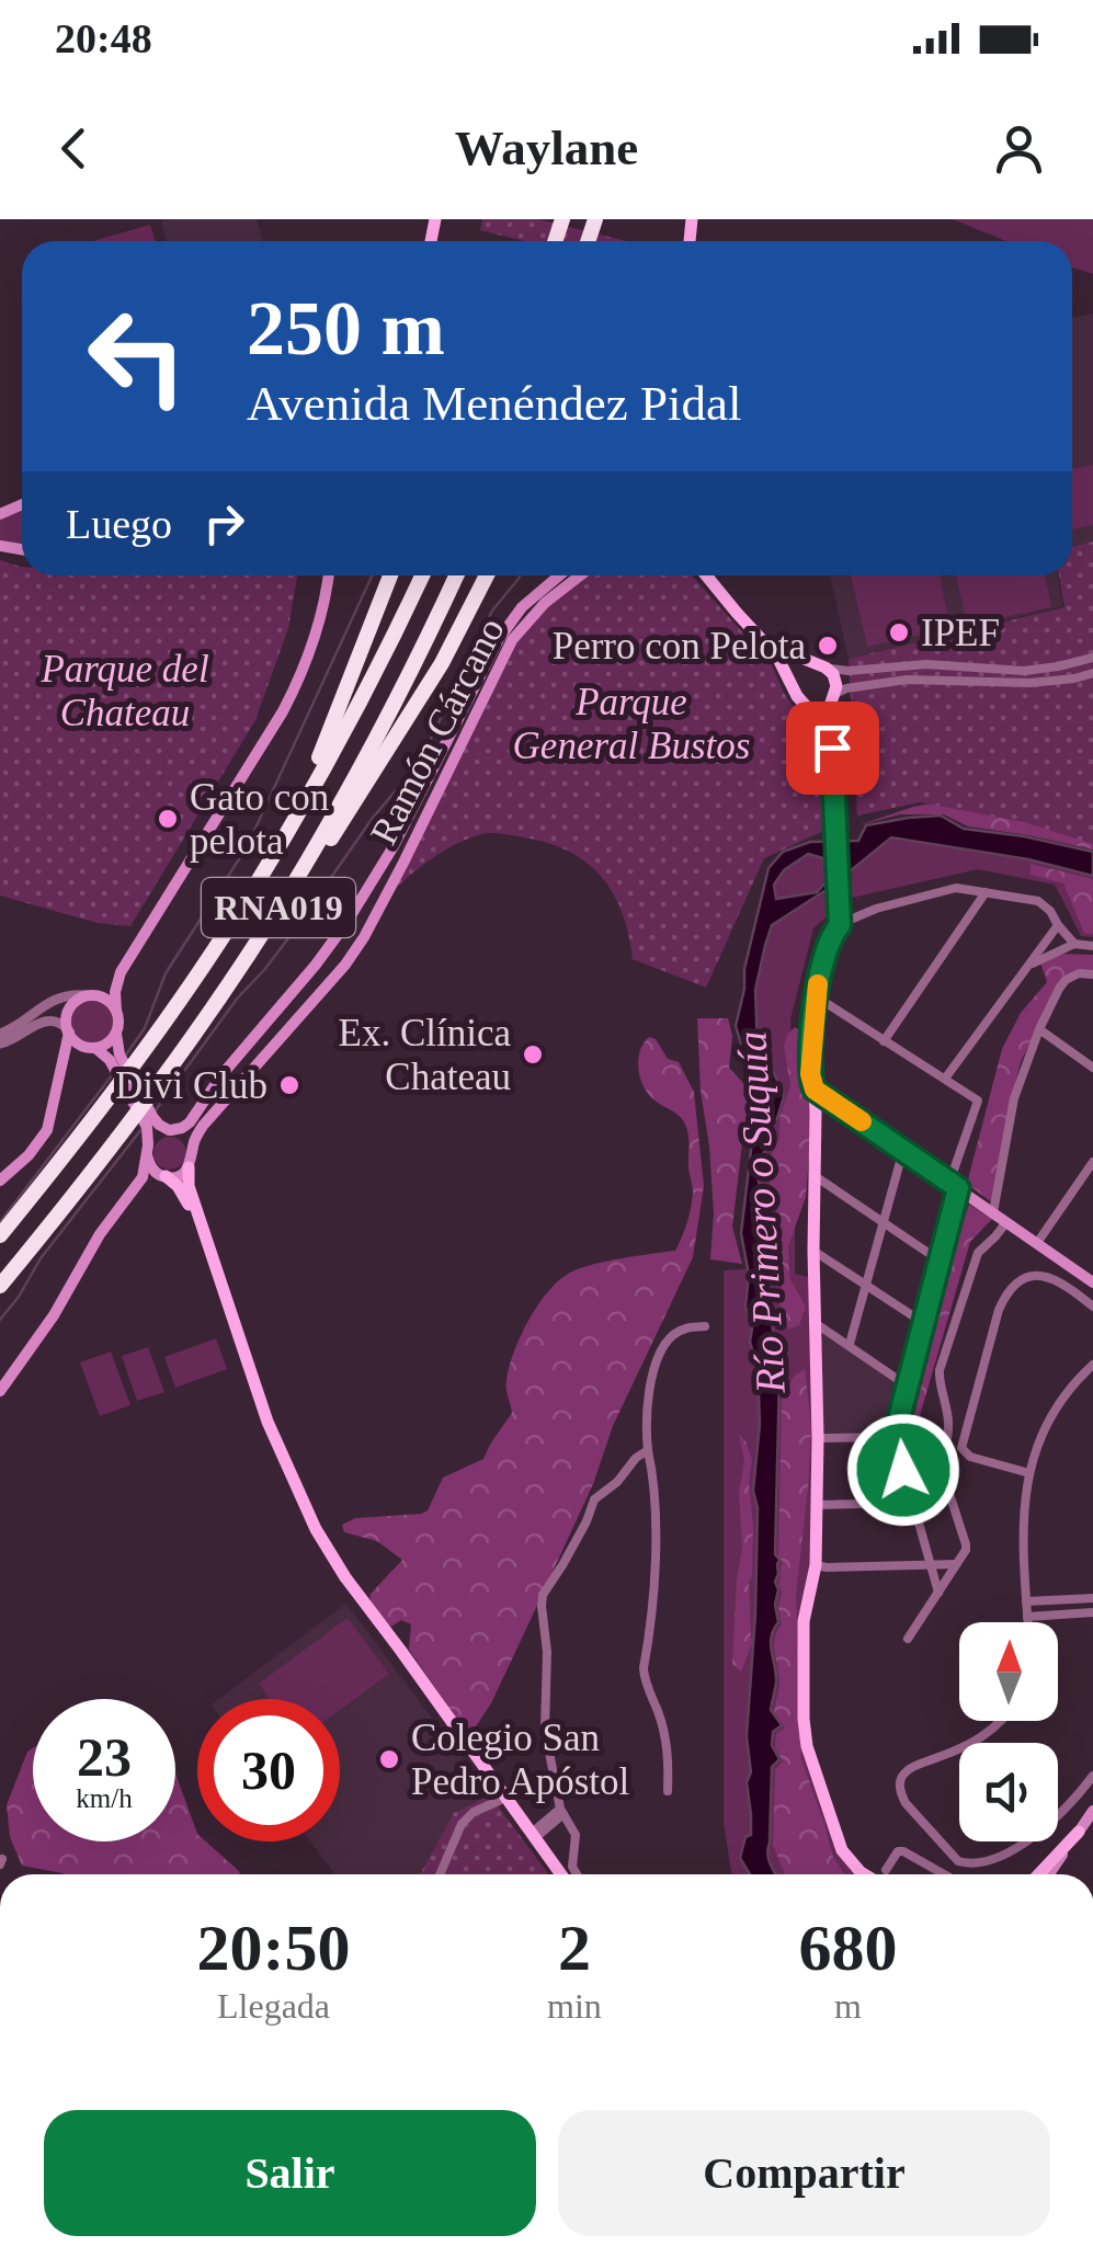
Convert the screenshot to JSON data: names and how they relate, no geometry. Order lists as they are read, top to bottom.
{
  "streets": {
    "highway": ["RNA019"],
    "main road": ["Ramón Cárcano"]
  },
  "water": ["Río Primero o Suquía"],
  "parks": ["Parque del Chateau", "Parque General Bustos"],
  "places": [
    "IPEF",
    "Perro con Pelota",
    "Gato con pelota",
    "Ex. Clínica Chateau",
    "Divi Club",
    "Colegio San Pedro Apóstol"
  ],
  "north": "top",
  "page": {
    "status": "20:48",
    "header": "Waylane",
    "turn": ["250 m", "Avenida Menéndez Pidal"],
    "then": "Luego",
    "speed": "23 km/h",
    "limit": "30",
    "eta": [
      "20:50",
      "Llegada",
      "2",
      "min",
      "680",
      "m"
    ],
    "buttons": ["Salir", "Compartir"]
  }
}
